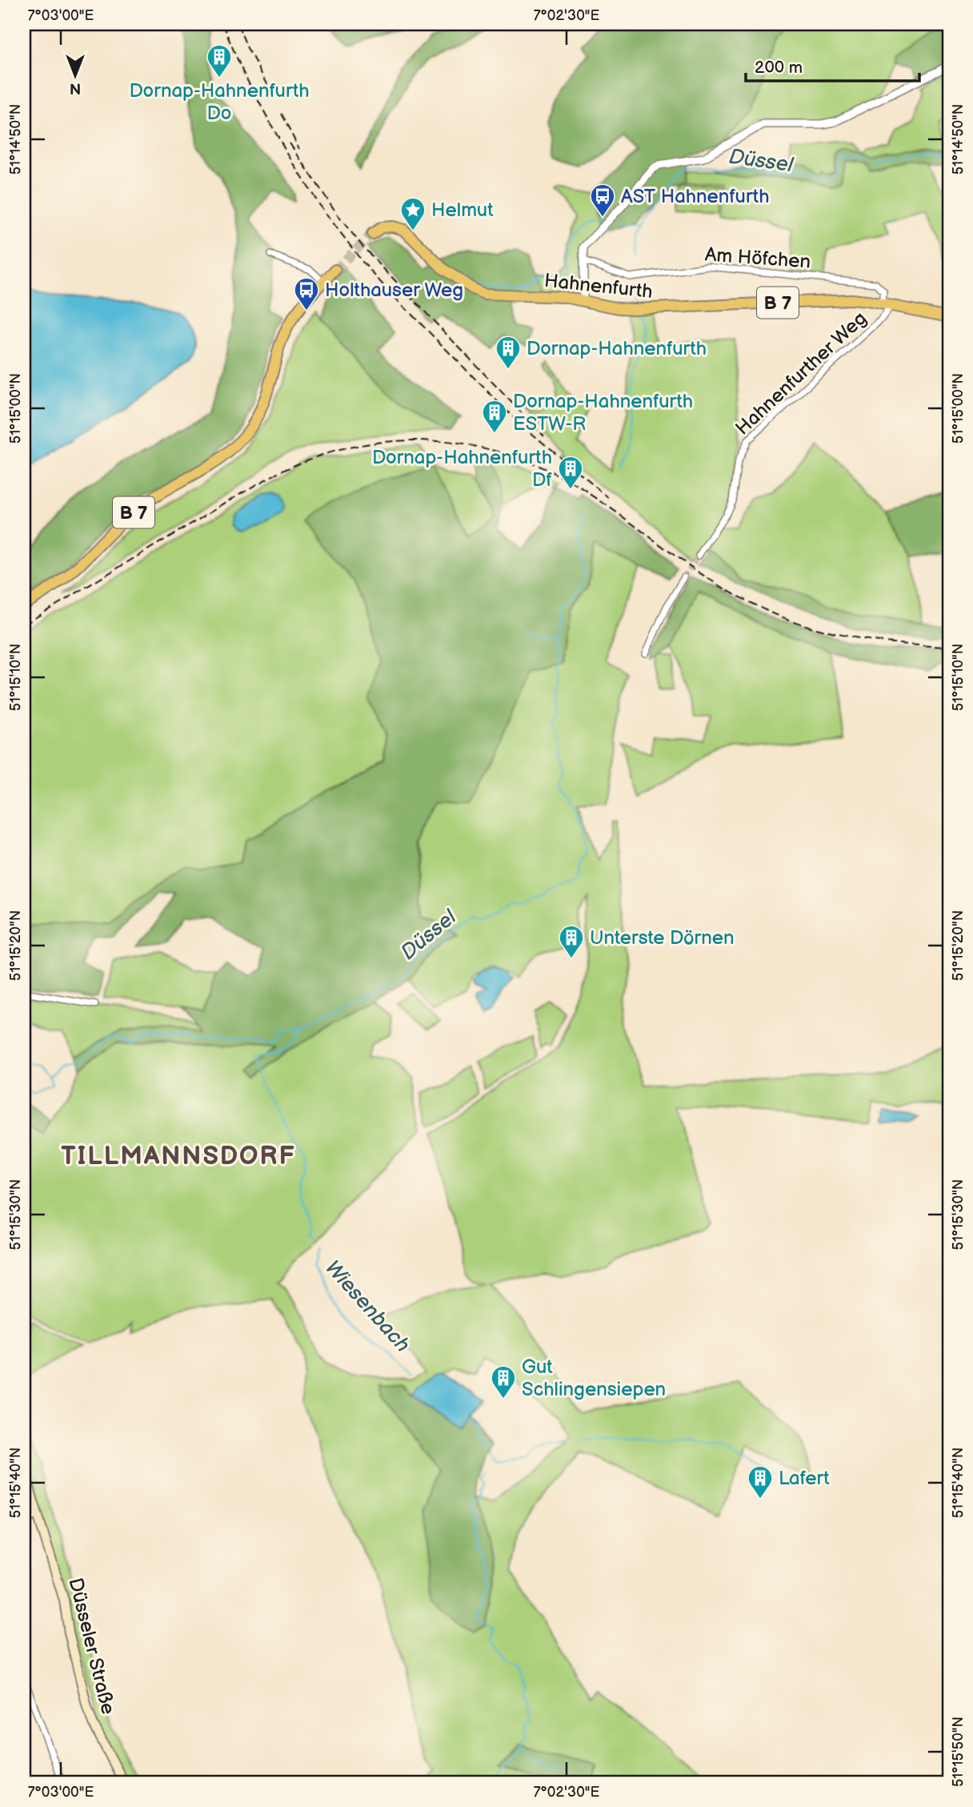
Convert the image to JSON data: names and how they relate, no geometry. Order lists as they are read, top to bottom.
{
  "streets": {
    "main road": ["Hahnenfurth", "B 7", "Düsseler Straße"],
    "street": ["Am Höfchen", "Hahnenfurther Weg"]
  },
  "crossings": [
    ["Am Höfchen", "Hahnenfurth"],
    ["Am Höfchen", "B 7"],
    ["Am Höfchen", "Hahnenfurther Weg"],
    ["Hahnenfurth", "B 7"],
    ["Hahnenfurth", "Hahnenfurther Weg"],
    ["B 7", "Hahnenfurther Weg"]
  ],
  "districts": ["TILLMANNSDORF"],
  "water": ["Düssel", "Wiesenbach"],
  "places": {
    "building": [
      "Dornap-Hahnenfurth Do",
      "Dornap-Hahnenfurth",
      "Dornap-Hahnenfurth ESTW-R",
      "Dornap-Hahnenfurth Df",
      "Unterste Dörnen",
      "Gut Schlingensiepen",
      "Lafert"
    ],
    "bus stop": ["AST Hahnenfurth", "Holthauser Weg"],
    "place": ["Helmut"]
  },
  "scale_bar": "200 m",
  "north": "bottom",
  "coordinates": [
    "7°03'00\"E",
    "7°02'30\"E",
    "51°14'50\"N",
    "51°15'00\"N",
    "51°15'10\"N",
    "51°15'20\"N",
    "51°15'30\"N",
    "51°15'40\"N",
    "51°15'50\"N"
  ]
}
